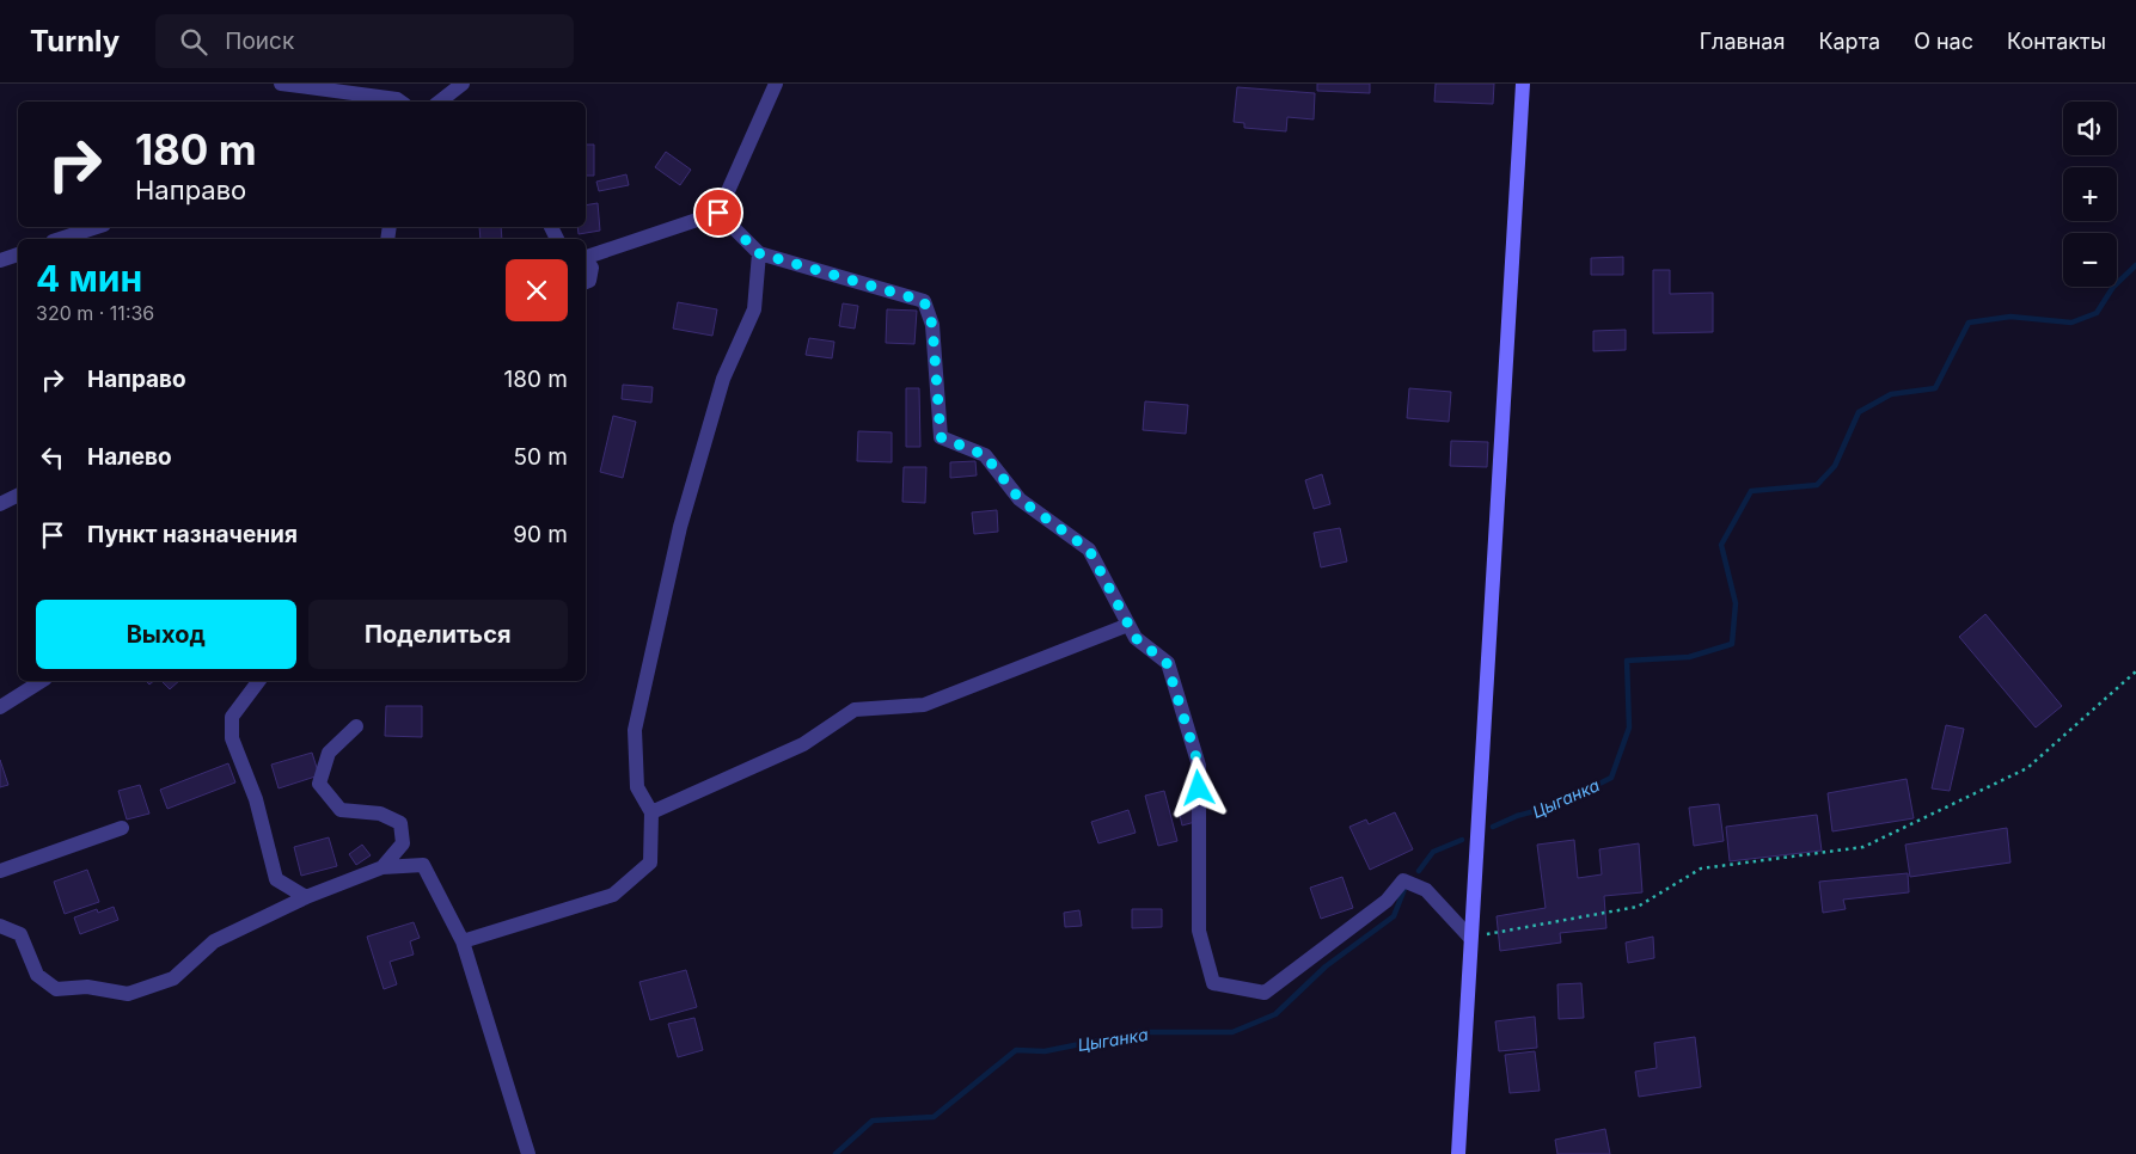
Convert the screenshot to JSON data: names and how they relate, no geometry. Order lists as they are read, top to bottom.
{
  "water": ["Цыганка"],
  "page": {
    "header": "Turnly",
    "search": "Поиск",
    "nav": [
      "Главная",
      "Карта",
      "О нас",
      "Контакты"
    ],
    "map_buttons": ["+", "−"],
    "turn": ["180 m", "Направо"],
    "heading": ["4 мин", "320 m · 11:36"],
    "list": [
      {
        "name": "Направо",
        "value": "180 m"
      },
      {
        "name": "Налево",
        "value": "50 m"
      },
      {
        "name": "Пункт назначения",
        "value": "90 m"
      }
    ],
    "buttons": ["Выход", "Поделиться"]
  }
}
